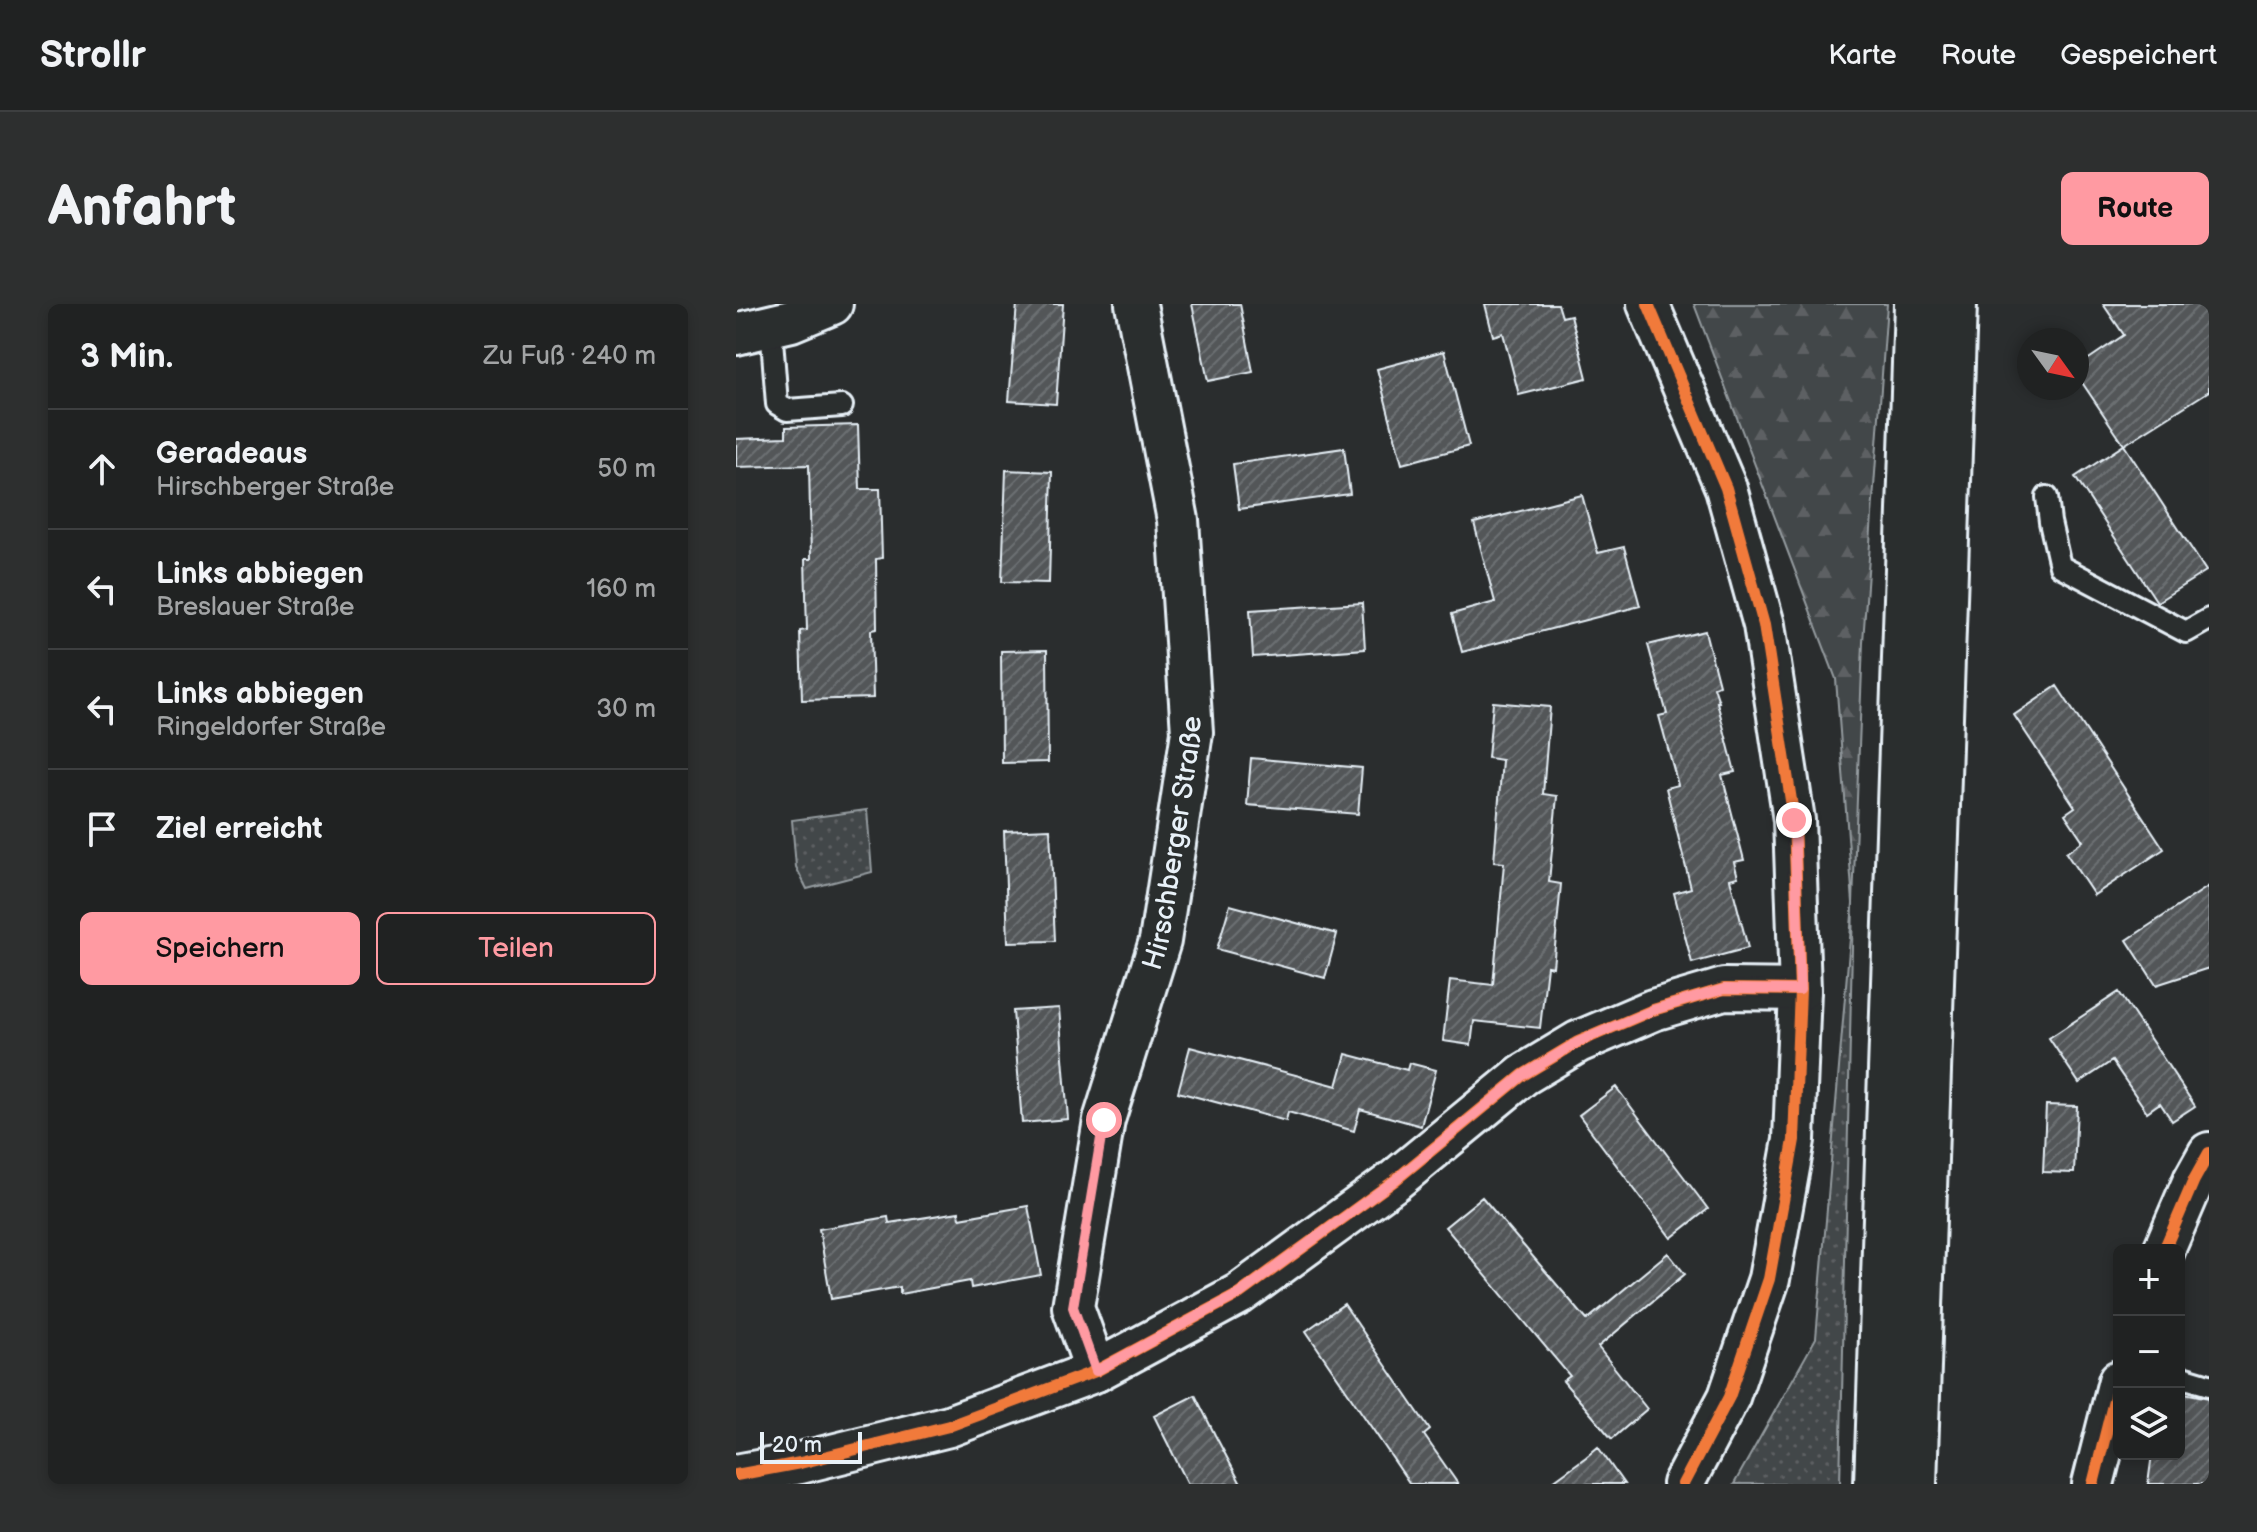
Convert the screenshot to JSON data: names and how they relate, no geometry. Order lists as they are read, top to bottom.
{
  "streets": {
    "street": ["Hirschberger Straße"]
  },
  "scale_bar": "20 m",
  "north": "bottom right",
  "page": {
    "header": "Strollr",
    "nav": ["Karte", "Route", "Gespeichert"],
    "buttons": [
      "Route",
      ["Speichern", "Teilen"]
    ],
    "title": "Anfahrt",
    "heading": ["3 Min.", "Zu Fuß · 240 m"],
    "list": [
      ["Geradeaus", "Hirschberger Straße", "50 m"],
      ["Links abbiegen", "Breslauer Straße", "160 m"],
      ["Links abbiegen", "Ringeldorfer Straße", "30 m"],
      "Ziel erreicht"
    ],
    "map_buttons": ["+", "−"],
    "scale": "20 m"
  }
}
